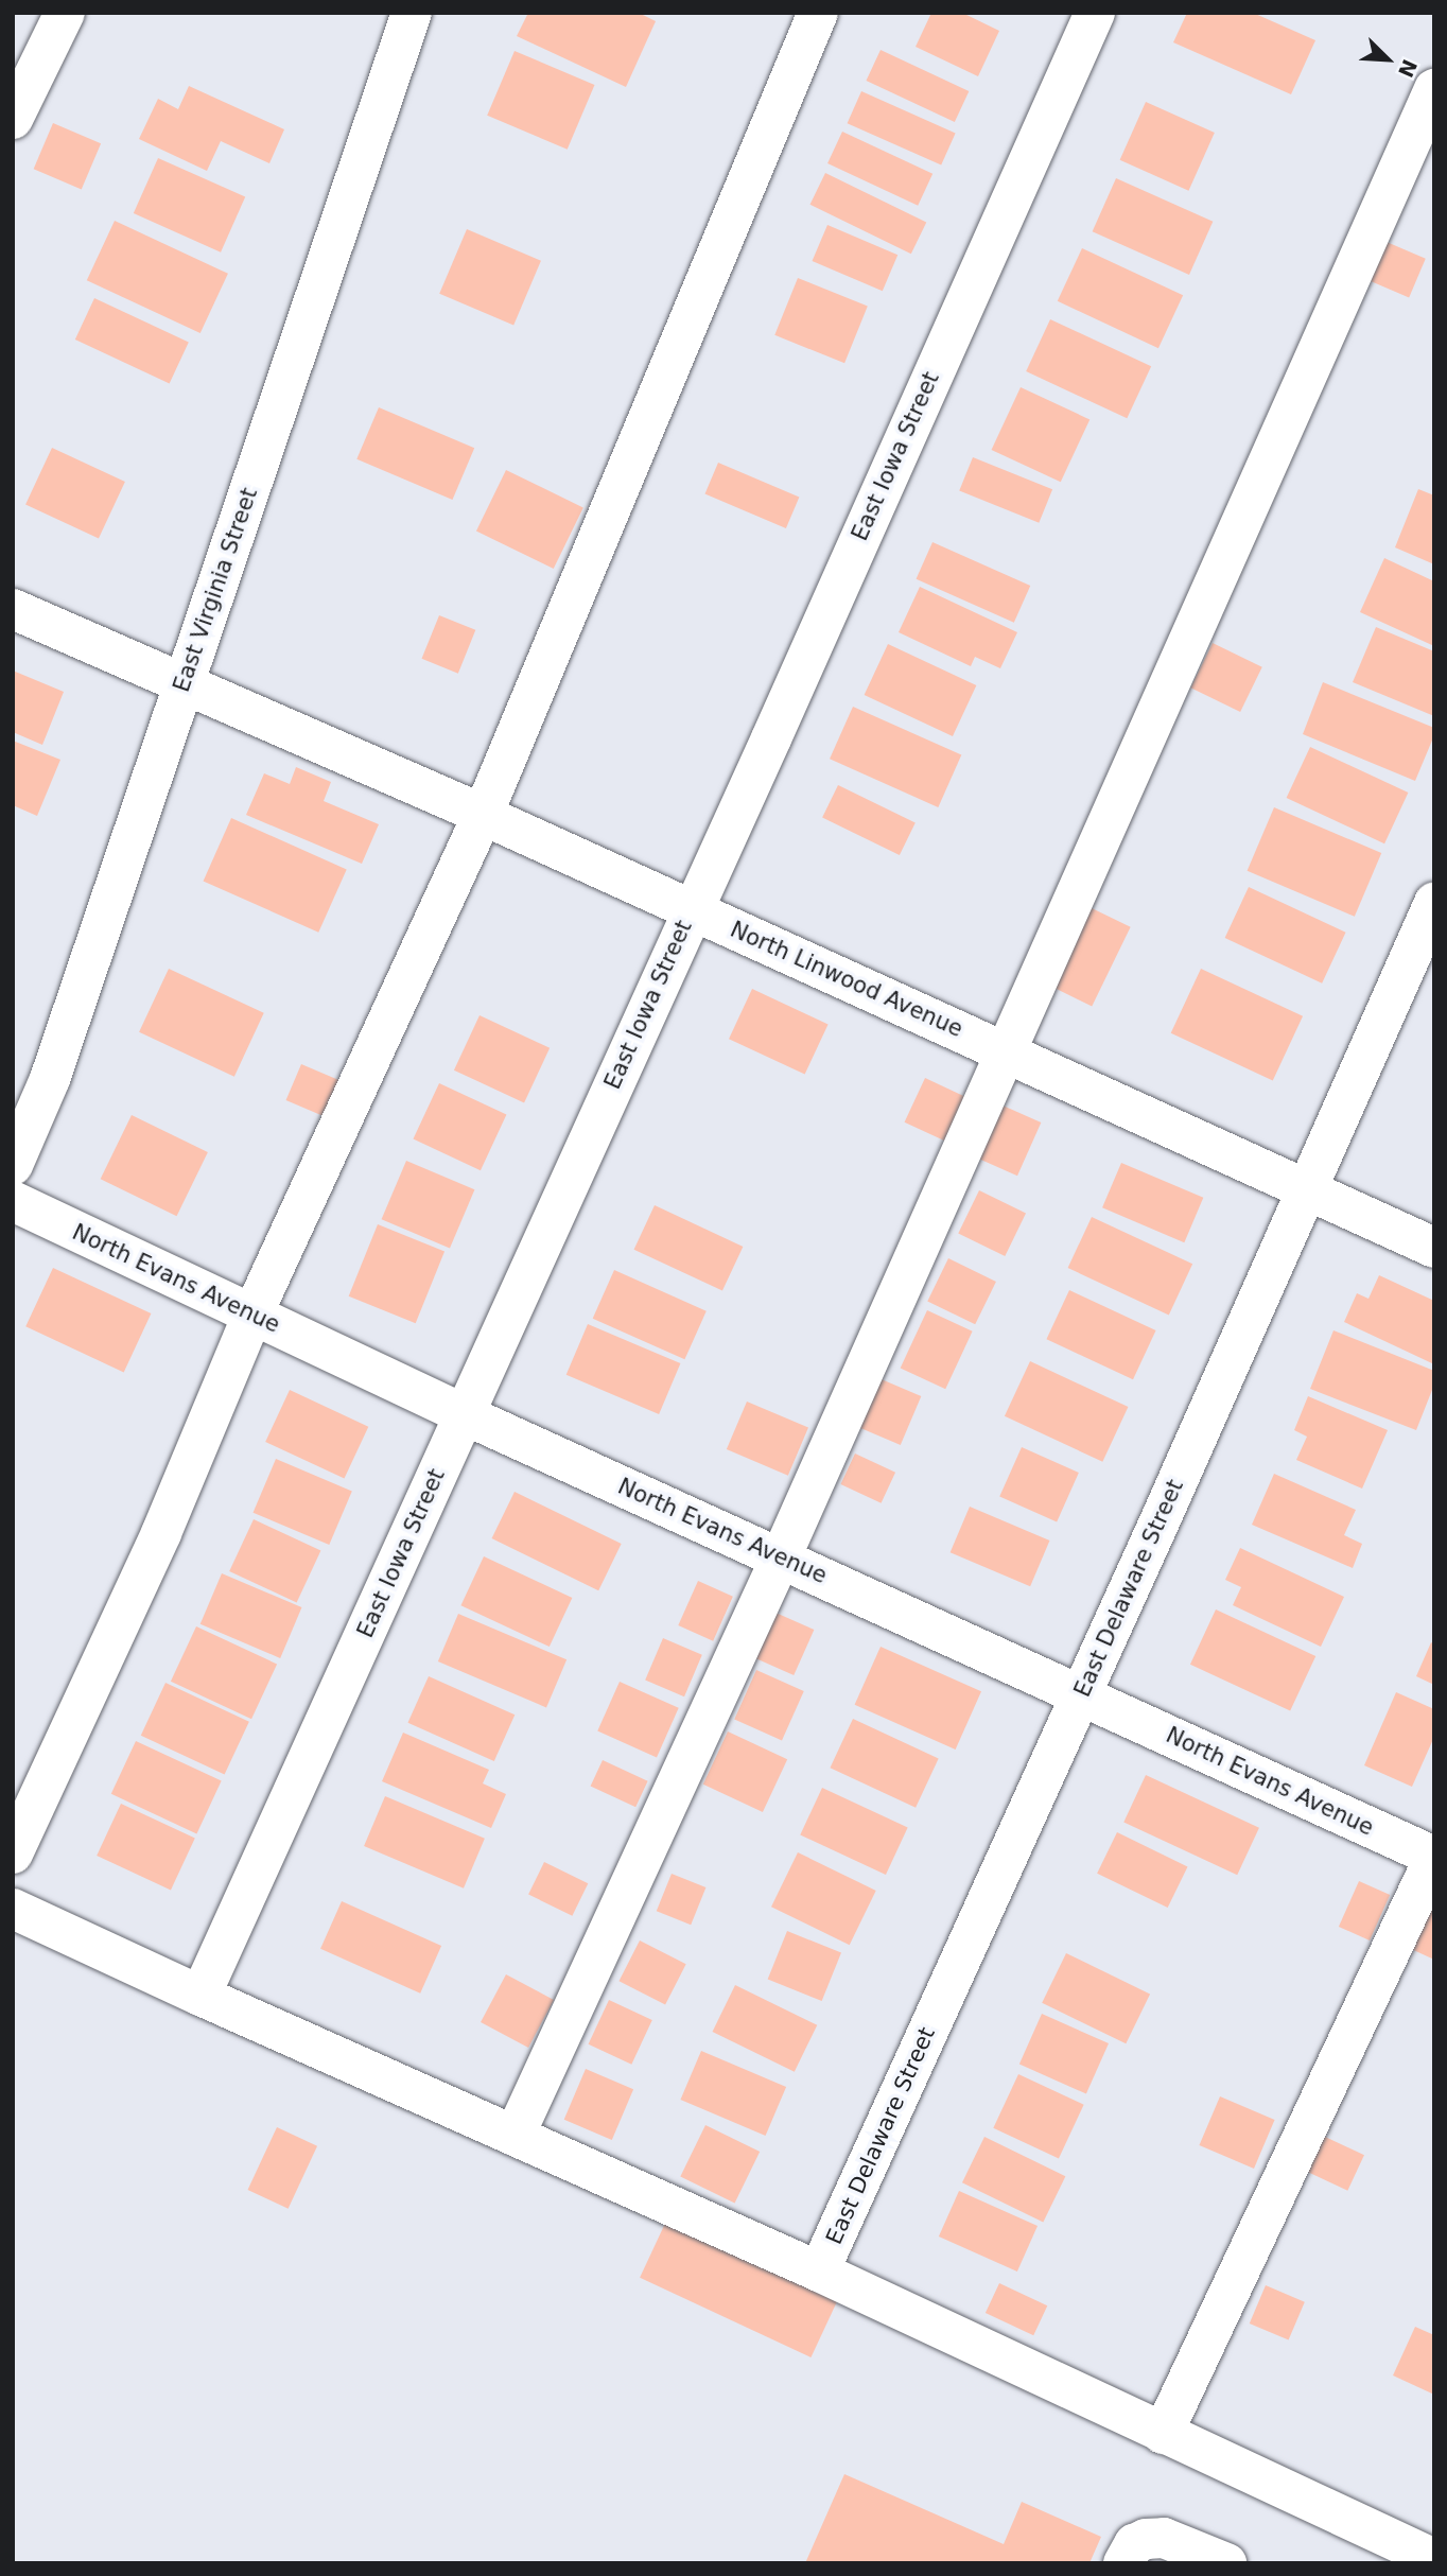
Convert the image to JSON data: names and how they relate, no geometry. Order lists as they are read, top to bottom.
{
  "streets": {
    "street": [
      "East Iowa Street",
      "East Virginia Street",
      "North Linwood Avenue",
      "North Evans Avenue",
      "East Delaware Street"
    ]
  },
  "crossings": [
    ["East Iowa Street", "North Linwood Avenue"],
    ["East Iowa Street", "North Evans Avenue"],
    ["East Virginia Street", "North Linwood Avenue"],
    ["North Linwood Avenue", "East Delaware Street"],
    ["North Evans Avenue", "East Delaware Street"]
  ],
  "north": "bottom right"
}
